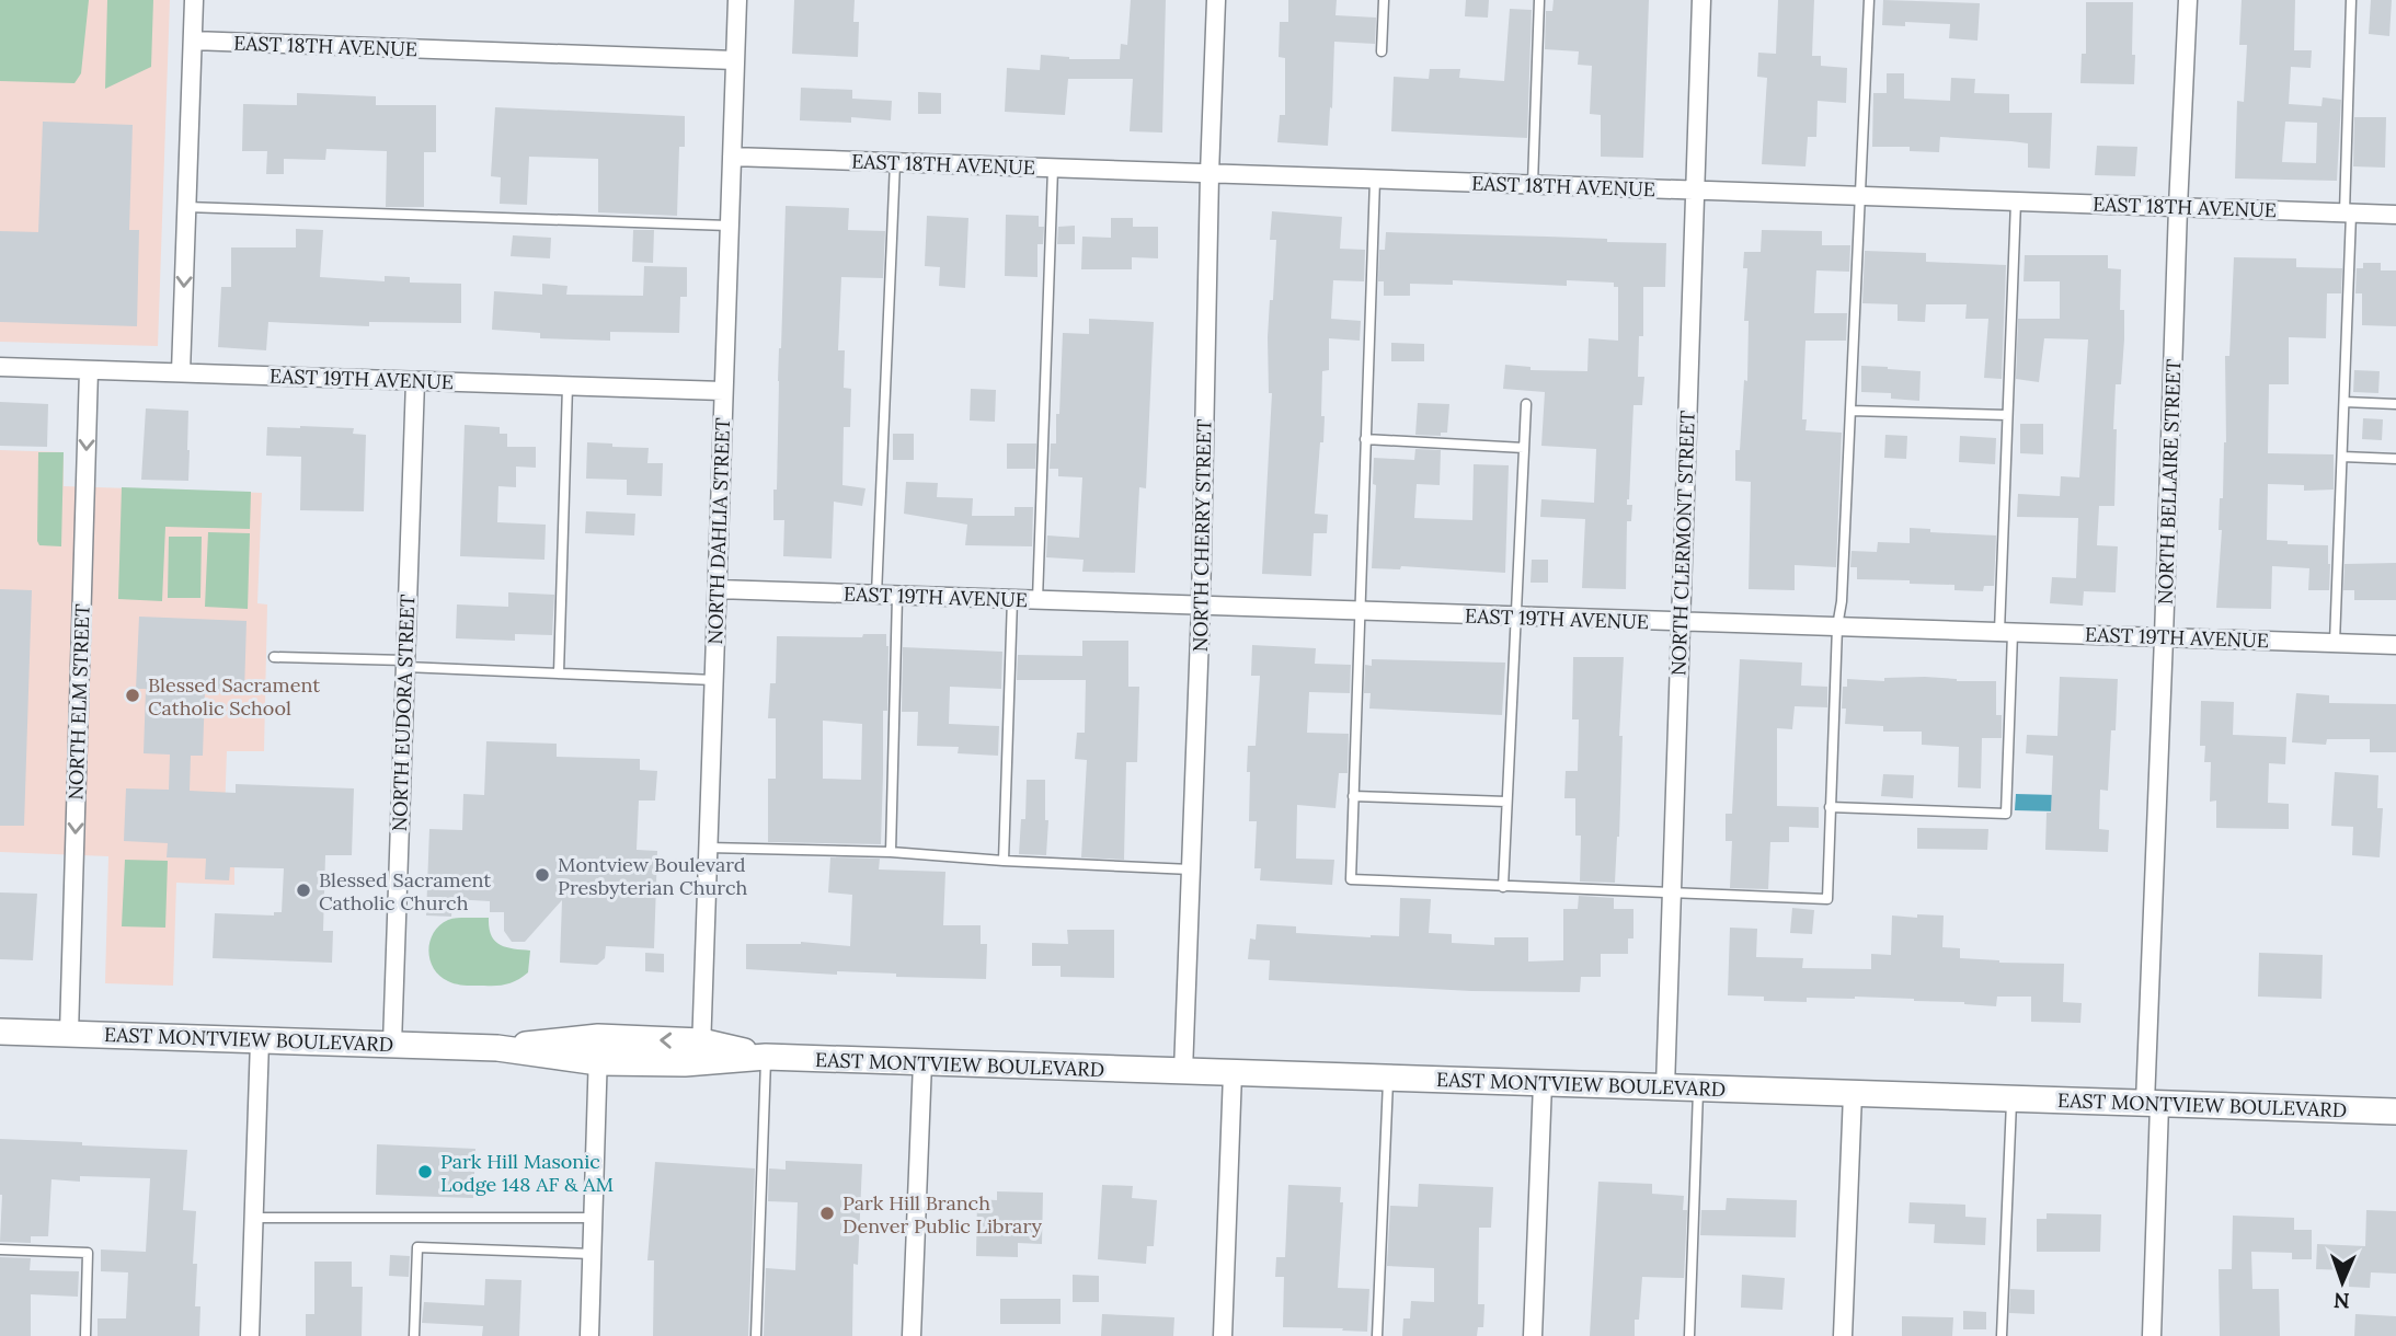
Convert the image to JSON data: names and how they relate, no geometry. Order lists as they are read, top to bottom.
{
  "streets": {
    "street": [
      "EAST 18TH AVENUE",
      "EAST 19TH AVENUE",
      "NORTH BELLAIRE STREET",
      "NORTH DAHLIA STREET",
      "NORTH CHERRY STREET",
      "NORTH CLERMONT STREET",
      "NORTH ELM STREET",
      "NORTH EUDORA STREET",
      "EAST MONTVIEW BOULEVARD"
    ]
  },
  "crossings": [
    ["EAST 18TH AVENUE", "NORTH BELLAIRE STREET"],
    ["EAST 18TH AVENUE", "NORTH DAHLIA STREET"],
    ["EAST 18TH AVENUE", "NORTH CHERRY STREET"],
    ["EAST 18TH AVENUE", "NORTH CLERMONT STREET"],
    ["EAST 19TH AVENUE", "NORTH BELLAIRE STREET"],
    ["EAST 19TH AVENUE", "NORTH DAHLIA STREET"],
    ["EAST 19TH AVENUE", "NORTH CHERRY STREET"],
    ["EAST 19TH AVENUE", "NORTH CLERMONT STREET"],
    ["EAST 19TH AVENUE", "NORTH ELM STREET"],
    ["EAST 19TH AVENUE", "NORTH EUDORA STREET"],
    ["NORTH BELLAIRE STREET", "EAST MONTVIEW BOULEVARD"],
    ["NORTH DAHLIA STREET", "EAST MONTVIEW BOULEVARD"],
    ["NORTH CHERRY STREET", "EAST MONTVIEW BOULEVARD"],
    ["NORTH CLERMONT STREET", "EAST MONTVIEW BOULEVARD"],
    ["NORTH ELM STREET", "EAST MONTVIEW BOULEVARD"],
    ["NORTH EUDORA STREET", "EAST MONTVIEW BOULEVARD"]
  ],
  "one_way": ["NORTH ELM STREET"],
  "places": [
    "Blessed Sacrament Catholic School",
    "Montview Boulevard Presbyterian Church",
    "Blessed Sacrament Catholic Church",
    "Park Hill Masonic Lodge 148 AF & AM",
    "Park Hill Branch Denver Public Library"
  ],
  "north": "bottom"
}
